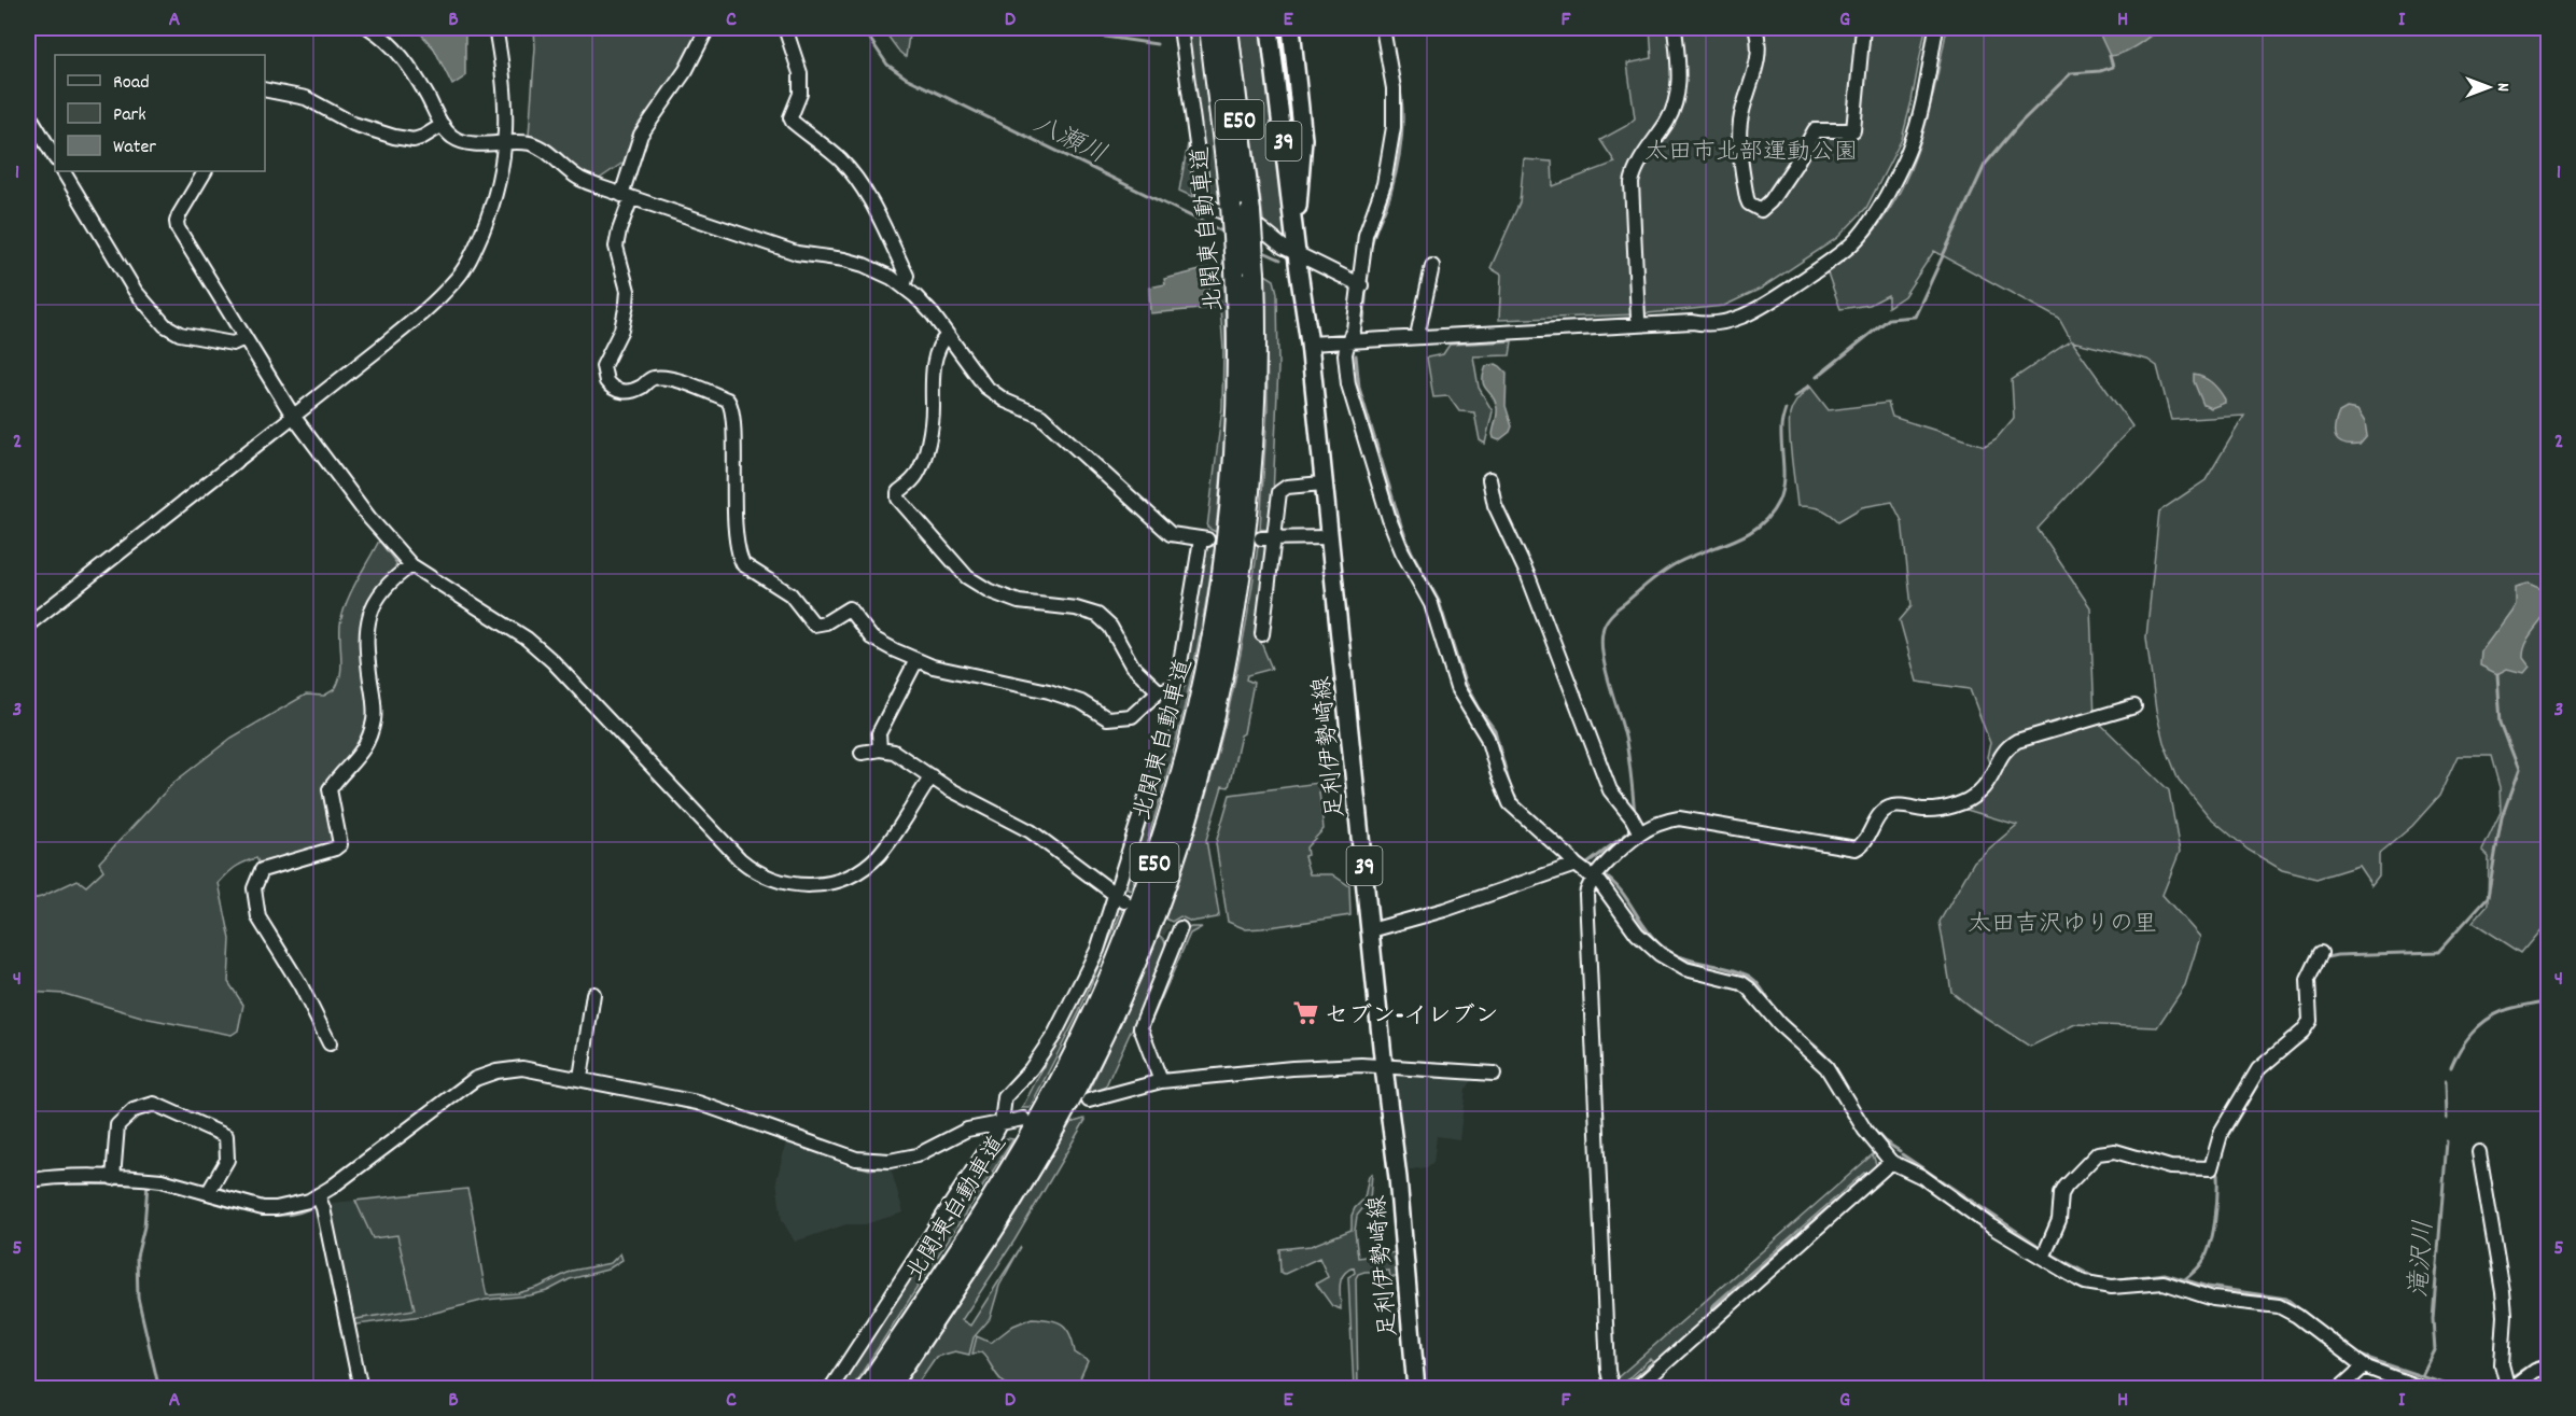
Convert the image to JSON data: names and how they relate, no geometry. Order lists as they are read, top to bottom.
{
  "streets": {
    "highway": ["E50", "北関東自動車道"],
    "main road": ["39", "足利伊勢崎線"]
  },
  "water": ["八瀬川", "滝沢川"],
  "parks": ["太田市北部運動公園", "太田吉沢ゆりの里"],
  "places": {
    "supermarket": ["セブン-イレブン"]
  },
  "legend": ["Road", "Park", "Water"],
  "north": "right",
  "grid": {
    "columns": [
      "A",
      "B",
      "C",
      "D",
      "E",
      "F",
      "G",
      "H",
      "I"
    ],
    "rows": [
      "1",
      "2",
      "3",
      "4",
      "5"
    ]
  }
}
